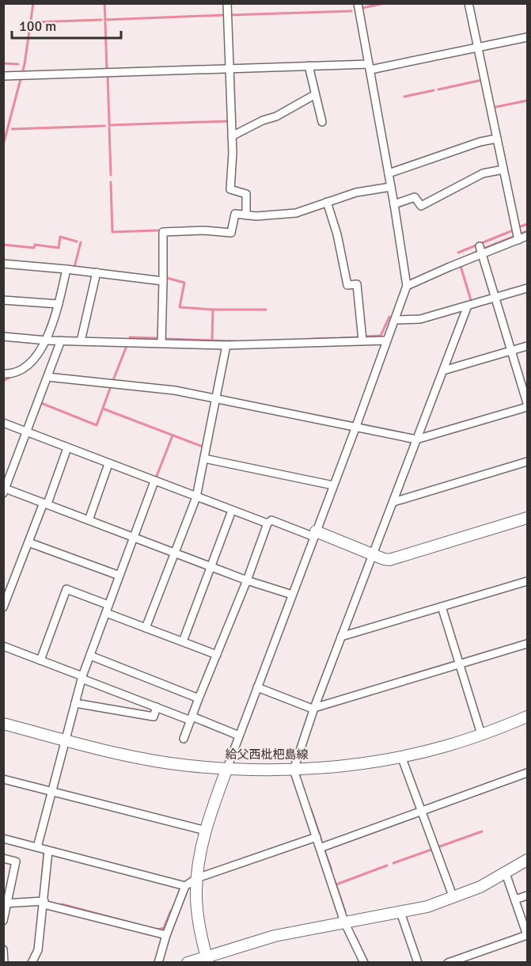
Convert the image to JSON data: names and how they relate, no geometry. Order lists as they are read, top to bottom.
{
  "streets": {
    "street": ["給父西枇杷島線"]
  },
  "scale_bar": "100 m"
}
